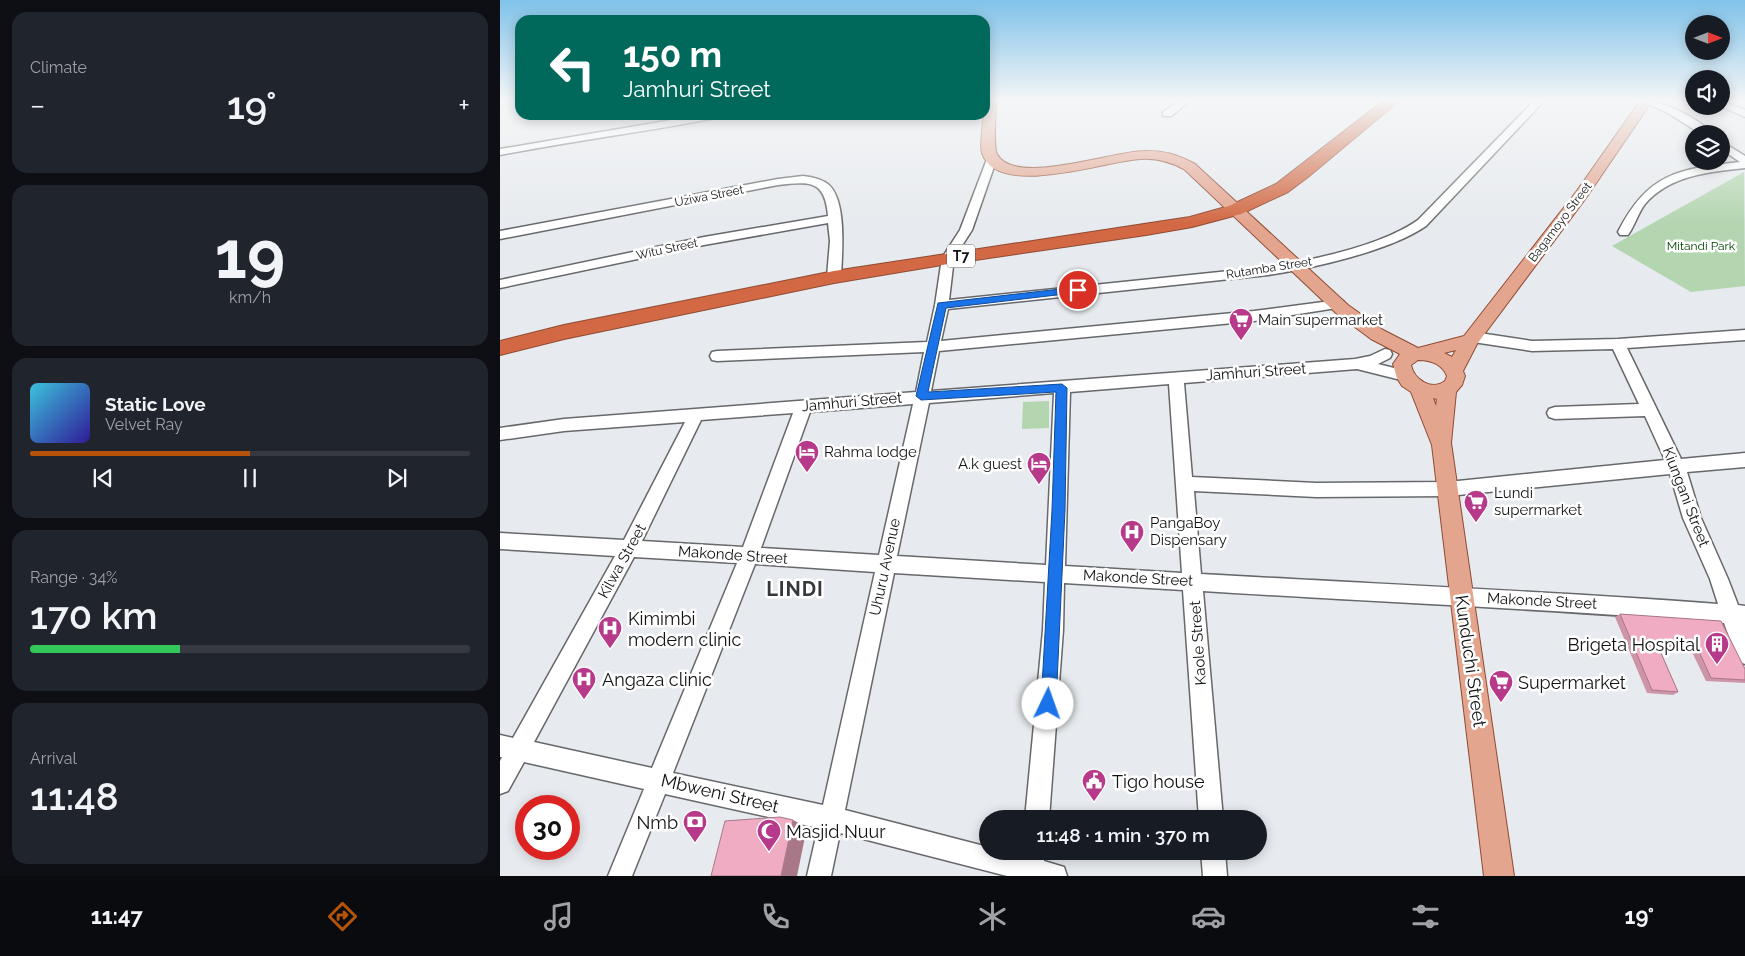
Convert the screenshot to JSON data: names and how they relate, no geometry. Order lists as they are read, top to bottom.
{
  "streets": {
    "highway": ["T7"],
    "main road": ["Bagamoyo Street", "Kunduchi Street"],
    "street": [
      "Uziwa Street",
      "Witu Street",
      "Rutamba Street",
      "Jamhuri Street",
      "Kiungani Street",
      "Makonde Street",
      "Kilwa Street",
      "Uhuru Avenue",
      "Kaole Street",
      "Mbweni Street"
    ]
  },
  "crossings": [
    ["Uziwa Street", "Witu Street"],
    ["Uziwa Street", "T7"],
    ["T7", "Uhuru Avenue"],
    ["Rutamba Street", "Uhuru Avenue"],
    ["Jamhuri Street", "Kilwa Street"],
    ["Jamhuri Street", "Uhuru Avenue"],
    ["Jamhuri Street", "Kaole Street"],
    ["Kiungani Street", "Makonde Street"],
    ["Makonde Street", "Kilwa Street"],
    ["Makonde Street", "Uhuru Avenue"],
    ["Makonde Street", "Kaole Street"],
    ["Makonde Street", "Kunduchi Street"],
    ["Kilwa Street", "Mbweni Street"],
    ["Uhuru Avenue", "Mbweni Street"]
  ],
  "districts": ["LINDI"],
  "parks": ["Mitandi Park"],
  "places": {
    "supermarket": ["Main supermarket", "Lundi supermarket", "Supermarket"],
    "hotel": ["Rahma lodge", "A.k guest"],
    "hospital": ["PangaBoy Dispensary", "Kimimbi modern clinic", "Angaza clinic"],
    "building": ["Brigeta Hospital"],
    "public building": ["Tigo house"],
    "bank": ["Nmb"],
    "mosque": ["Masjid Nuur"]
  },
  "north": "right",
  "page": {
    "tile": [
      "Climate",
      ["19", "km/h"],
      ["Range · 34%", "170 km"],
      ["Arrival", "11:48"]
    ],
    "turn": ["150 m", "Jamhuri Street"],
    "heat": ["−", "19°", "+"],
    "song": ["Static Love", "Velvet Ray"],
    "limit": "30",
    "trip": "11:48 · 1 min · 370 m",
    "tabs": ["11:47", "19°"]
  }
}
